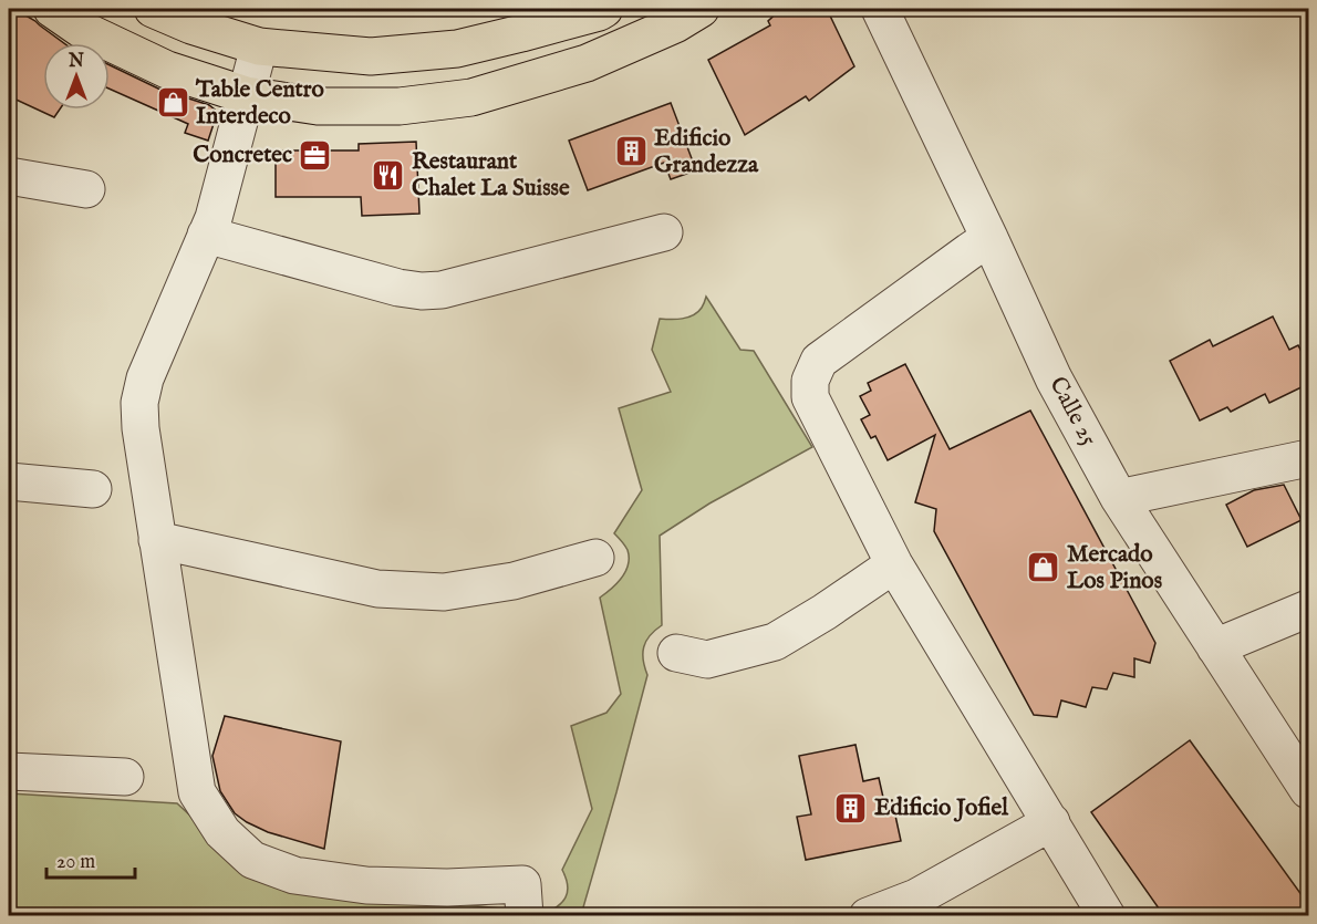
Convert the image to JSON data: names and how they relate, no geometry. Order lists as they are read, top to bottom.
{
  "streets": {
    "street": ["Calle 25"]
  },
  "places": {
    "shop": ["Table Centro Interdeco", "Mercado Los Pinos"],
    "building": ["Edificio Grandezza", "Edificio Jofiel"],
    "office": ["Concretec"],
    "restaurant": ["Restaurant Chalet La Suisse"]
  },
  "scale_bar": "20 m",
  "north": "top"
}
